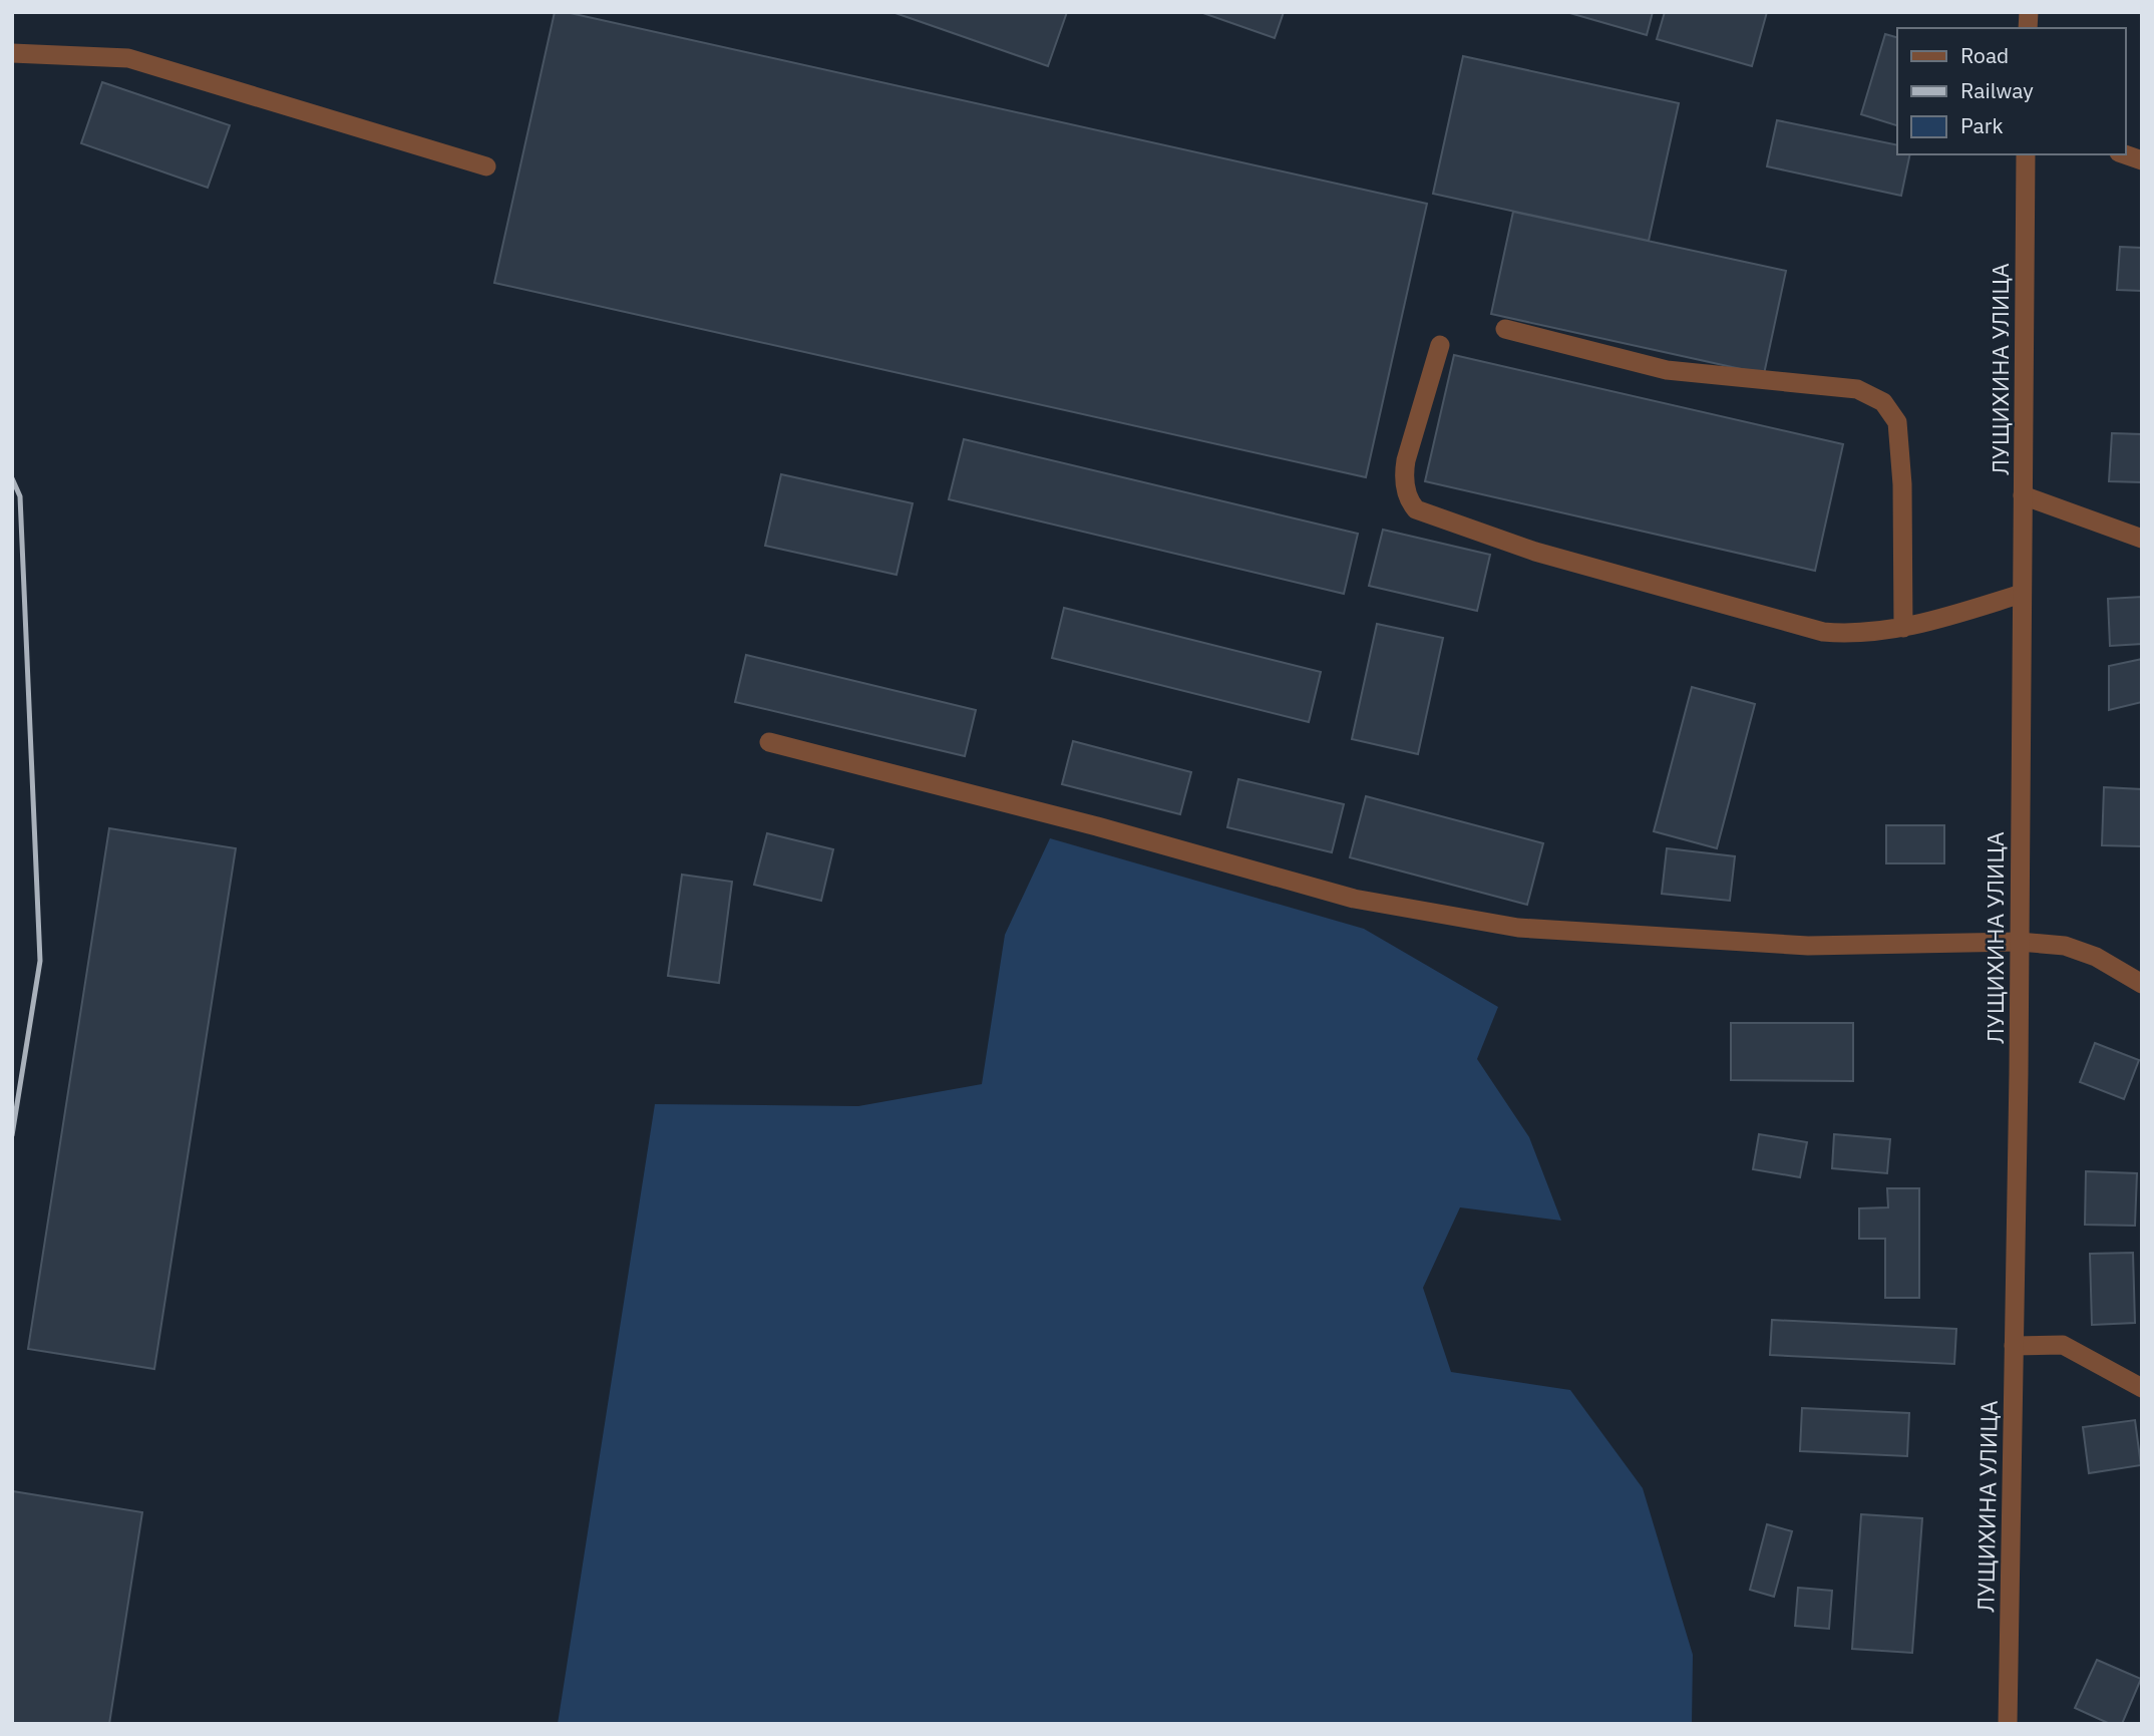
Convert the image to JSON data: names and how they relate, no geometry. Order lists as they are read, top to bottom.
{
  "streets": {
    "street": ["ЛУЩИХИНА УЛИЦА"]
  },
  "legend": ["Road", "Railway", "Park"]
}
